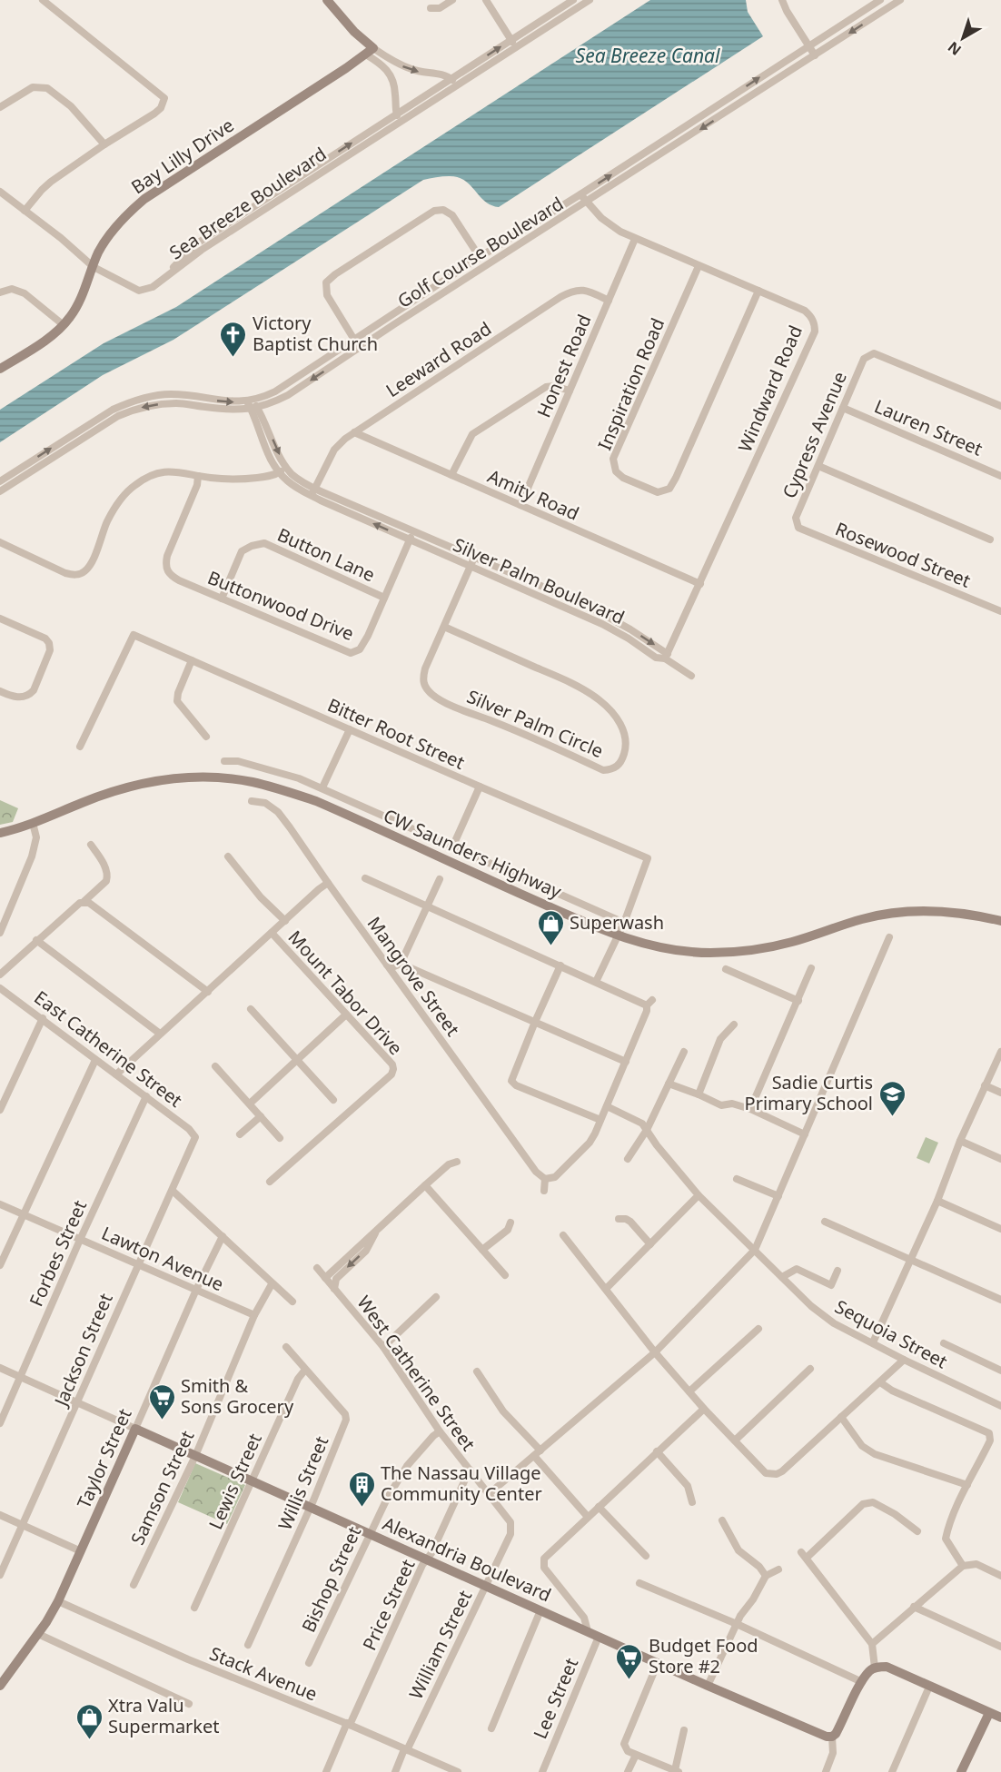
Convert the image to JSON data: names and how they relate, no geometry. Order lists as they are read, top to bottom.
{
  "streets": {
    "main road": [
      "Bay Lilly Drive",
      "CW Saunders Highway",
      "Taylor Street",
      "Alexandria Boulevard"
    ],
    "street": [
      "Sea Breeze Boulevard",
      "Golf Course Boulevard",
      "Leeward Road",
      "Honest Road",
      "Inspiration Road",
      "Windward Road",
      "Lauren Street",
      "Cypress Avenue",
      "Amity Road",
      "Button Lane",
      "Rosewood Street",
      "Silver Palm Boulevard",
      "Buttonwood Drive",
      "Silver Palm Circle",
      "Bitter Root Street",
      "Mangrove Street",
      "Mount Tabor Drive",
      "East Catherine Street",
      "Forbes Street",
      "Lawton Avenue",
      "Sequoia Street",
      "Jackson Street",
      "West Catherine Street",
      "Lewis Street",
      "Willis Street",
      "Samson Street",
      "Bishop Street",
      "Price Street",
      "William Street",
      "Stack Avenue",
      "Lee Street"
    ]
  },
  "crossings": [
    ["Golf Course Boulevard", "Windward Road"],
    ["Golf Course Boulevard", "Silver Palm Boulevard"],
    ["Leeward Road", "Honest Road"],
    ["Leeward Road", "Amity Road"],
    ["Leeward Road", "Silver Palm Boulevard"],
    ["Honest Road", "Windward Road"],
    ["Honest Road", "Amity Road"],
    ["Inspiration Road", "Windward Road"],
    ["Windward Road", "Amity Road"],
    ["Windward Road", "Silver Palm Boulevard"],
    ["Lauren Street", "Cypress Avenue"],
    ["Cypress Avenue", "Rosewood Street"],
    ["Button Lane", "Buttonwood Drive"],
    ["Silver Palm Boulevard", "Buttonwood Drive"],
    ["Silver Palm Boulevard", "Silver Palm Circle"],
    ["East Catherine Street", "Forbes Street"],
    ["East Catherine Street", "Jackson Street"],
    ["Forbes Street", "Lawton Avenue"],
    ["Forbes Street", "Alexandria Boulevard"],
    ["Lawton Avenue", "Jackson Street"],
    ["Lawton Avenue", "Taylor Street"],
    ["Lawton Avenue", "Samson Street"],
    ["Jackson Street", "Alexandria Boulevard"],
    ["West Catherine Street", "Bishop Street"],
    ["West Catherine Street", "Price Street"],
    ["West Catherine Street", "William Street"],
    ["Taylor Street", "Alexandria Boulevard"],
    ["Taylor Street", "Stack Avenue"],
    ["Lewis Street", "Willis Street"],
    ["Lewis Street", "Alexandria Boulevard"],
    ["Willis Street", "Alexandria Boulevard"],
    ["Samson Street", "Alexandria Boulevard"],
    ["Alexandria Boulevard", "Bishop Street"],
    ["Alexandria Boulevard", "Price Street"],
    ["Alexandria Boulevard", "William Street"],
    ["Alexandria Boulevard", "Lee Street"],
    ["Price Street", "Stack Avenue"],
    ["William Street", "Stack Avenue"]
  ],
  "water": ["Sea Breeze Canal"],
  "places": {
    "church": ["Victory Baptist Church"],
    "shop": ["Superwash", "Xtra Valu Supermarket"],
    "school or university": ["Sadie Curtis Primary School"],
    "supermarket": ["Smith & Sons Grocery", "Budget Food Store #2"],
    "building": ["The Nassau Village Community Center"]
  },
  "north": "bottom left"
}
